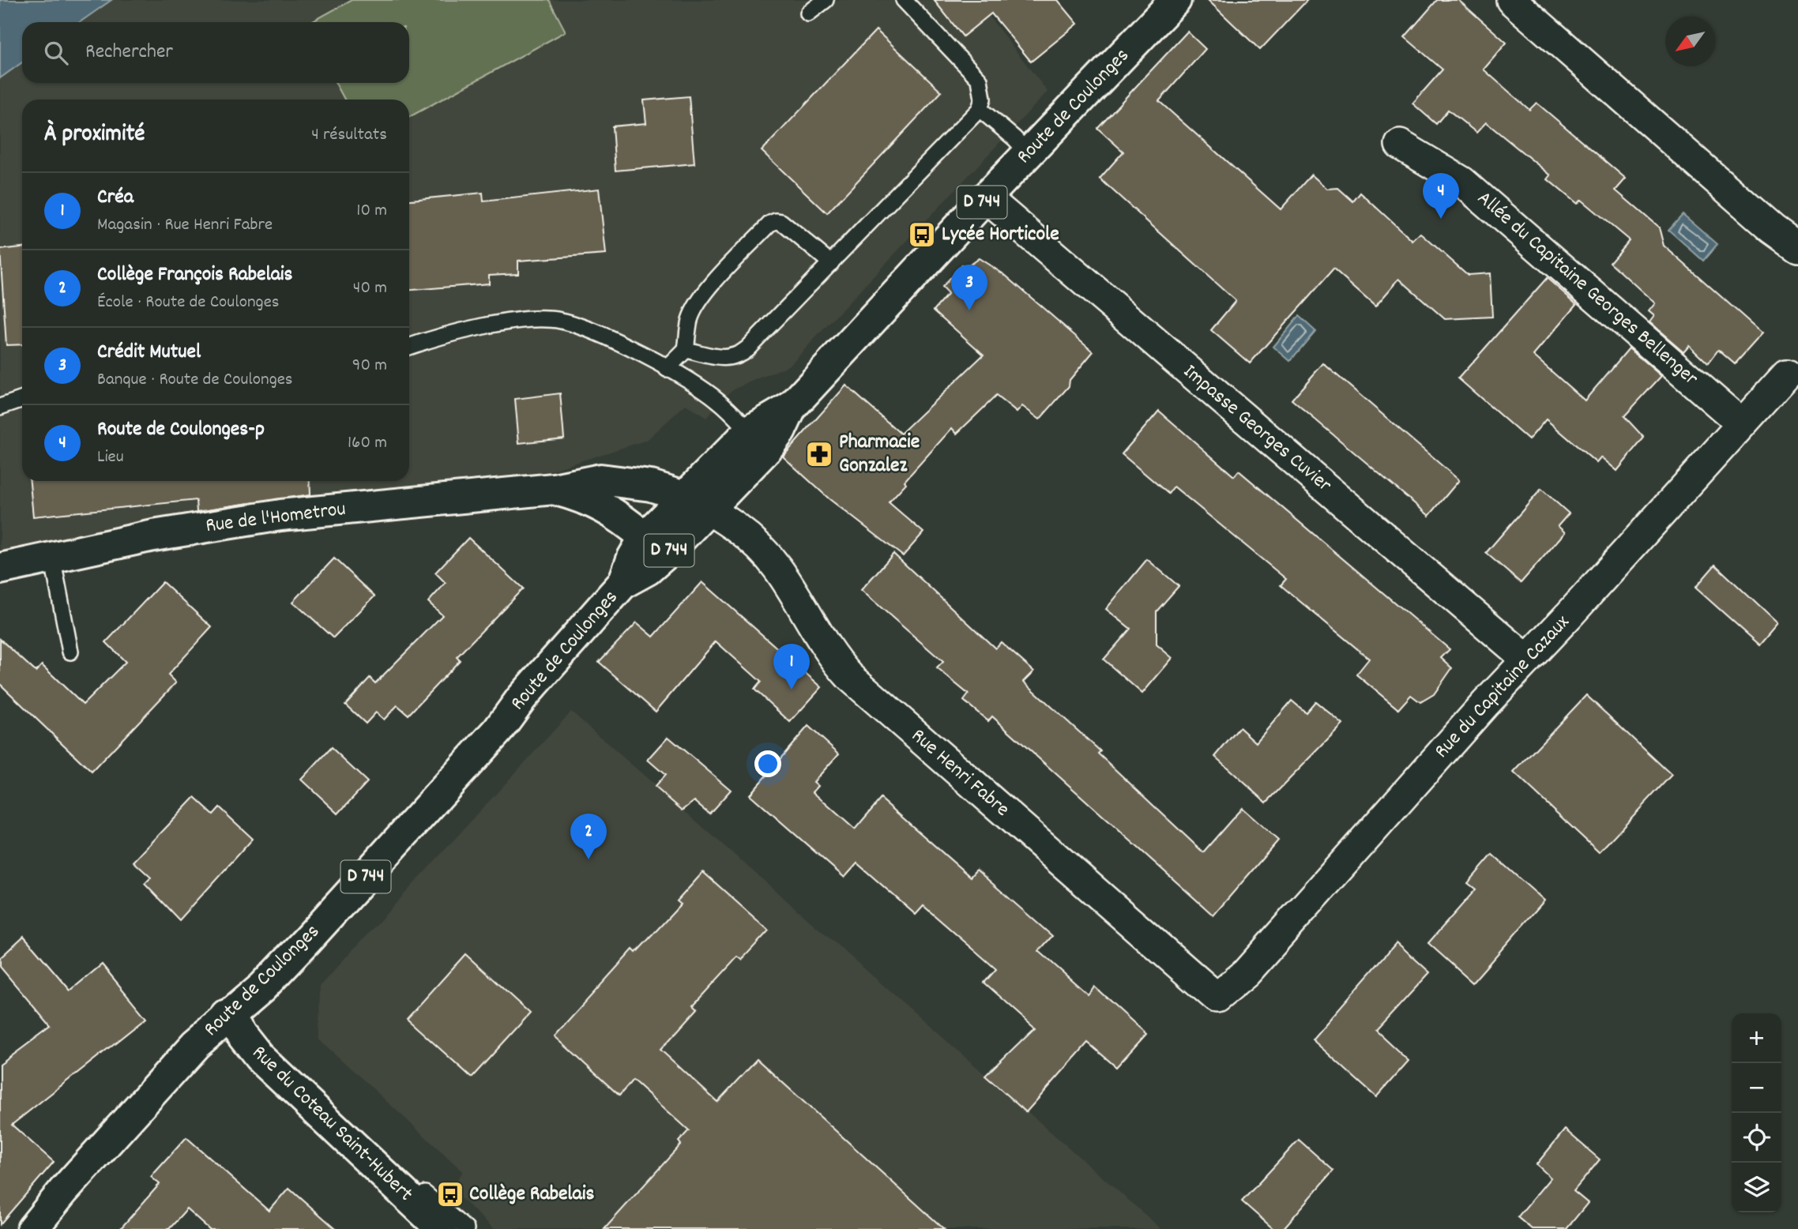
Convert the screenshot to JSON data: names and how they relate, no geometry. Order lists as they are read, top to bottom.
{
  "streets": {
    "main road": [
      "Route de Coulonges",
      "D 744",
      "Rue de l'Hometrou",
      "Rue du Coteau Saint-Hubert"
    ],
    "street": [
      "Allée du Capitaine Georges Bellenger",
      "Impasse Georges Cuvier",
      "Rue du Capitaine Cazaux",
      "Rue Henri Fabre"
    ]
  },
  "crossings": [
    ["Route de Coulonges", "Impasse Georges Cuvier"],
    ["Route de Coulonges", "Rue de l'Hometrou"],
    ["Route de Coulonges", "Rue Henri Fabre"],
    ["Route de Coulonges", "Rue du Coteau Saint-Hubert"],
    ["Allée du Capitaine Georges Bellenger", "Rue du Capitaine Cazaux"],
    ["Impasse Georges Cuvier", "Rue du Capitaine Cazaux"],
    ["Rue de l'Hometrou", "Rue Henri Fabre"],
    ["Rue du Capitaine Cazaux", "Rue Henri Fabre"]
  ],
  "places": {
    "bus stop": ["Lycée Horticole", "Collège Rabelais"],
    "pharmacy": ["Pharmacie Gonzalez"]
  },
  "north": "bottom left",
  "page": {
    "search": "Rechercher",
    "heading": ["À proximité", "4 résultats"],
    "list": [
      {
        "mark": "1",
        "name": "Créa",
        "note": "Magasin · Rue Henri Fabre",
        "value": "10 m"
      },
      {
        "mark": "2",
        "name": "Collège François Rabelais",
        "note": "École · Route de Coulonges",
        "value": "40 m"
      },
      {
        "mark": "3",
        "name": "Crédit Mutuel",
        "note": "Banque · Route de Coulonges",
        "value": "90 m"
      },
      {
        "mark": "4",
        "name": "Route de Coulonges-p",
        "note": "Lieu",
        "value": "160 m"
      }
    ],
    "pins": [
      "4",
      "3",
      "1",
      "2"
    ],
    "map_buttons": ["+", "−"]
  }
}
